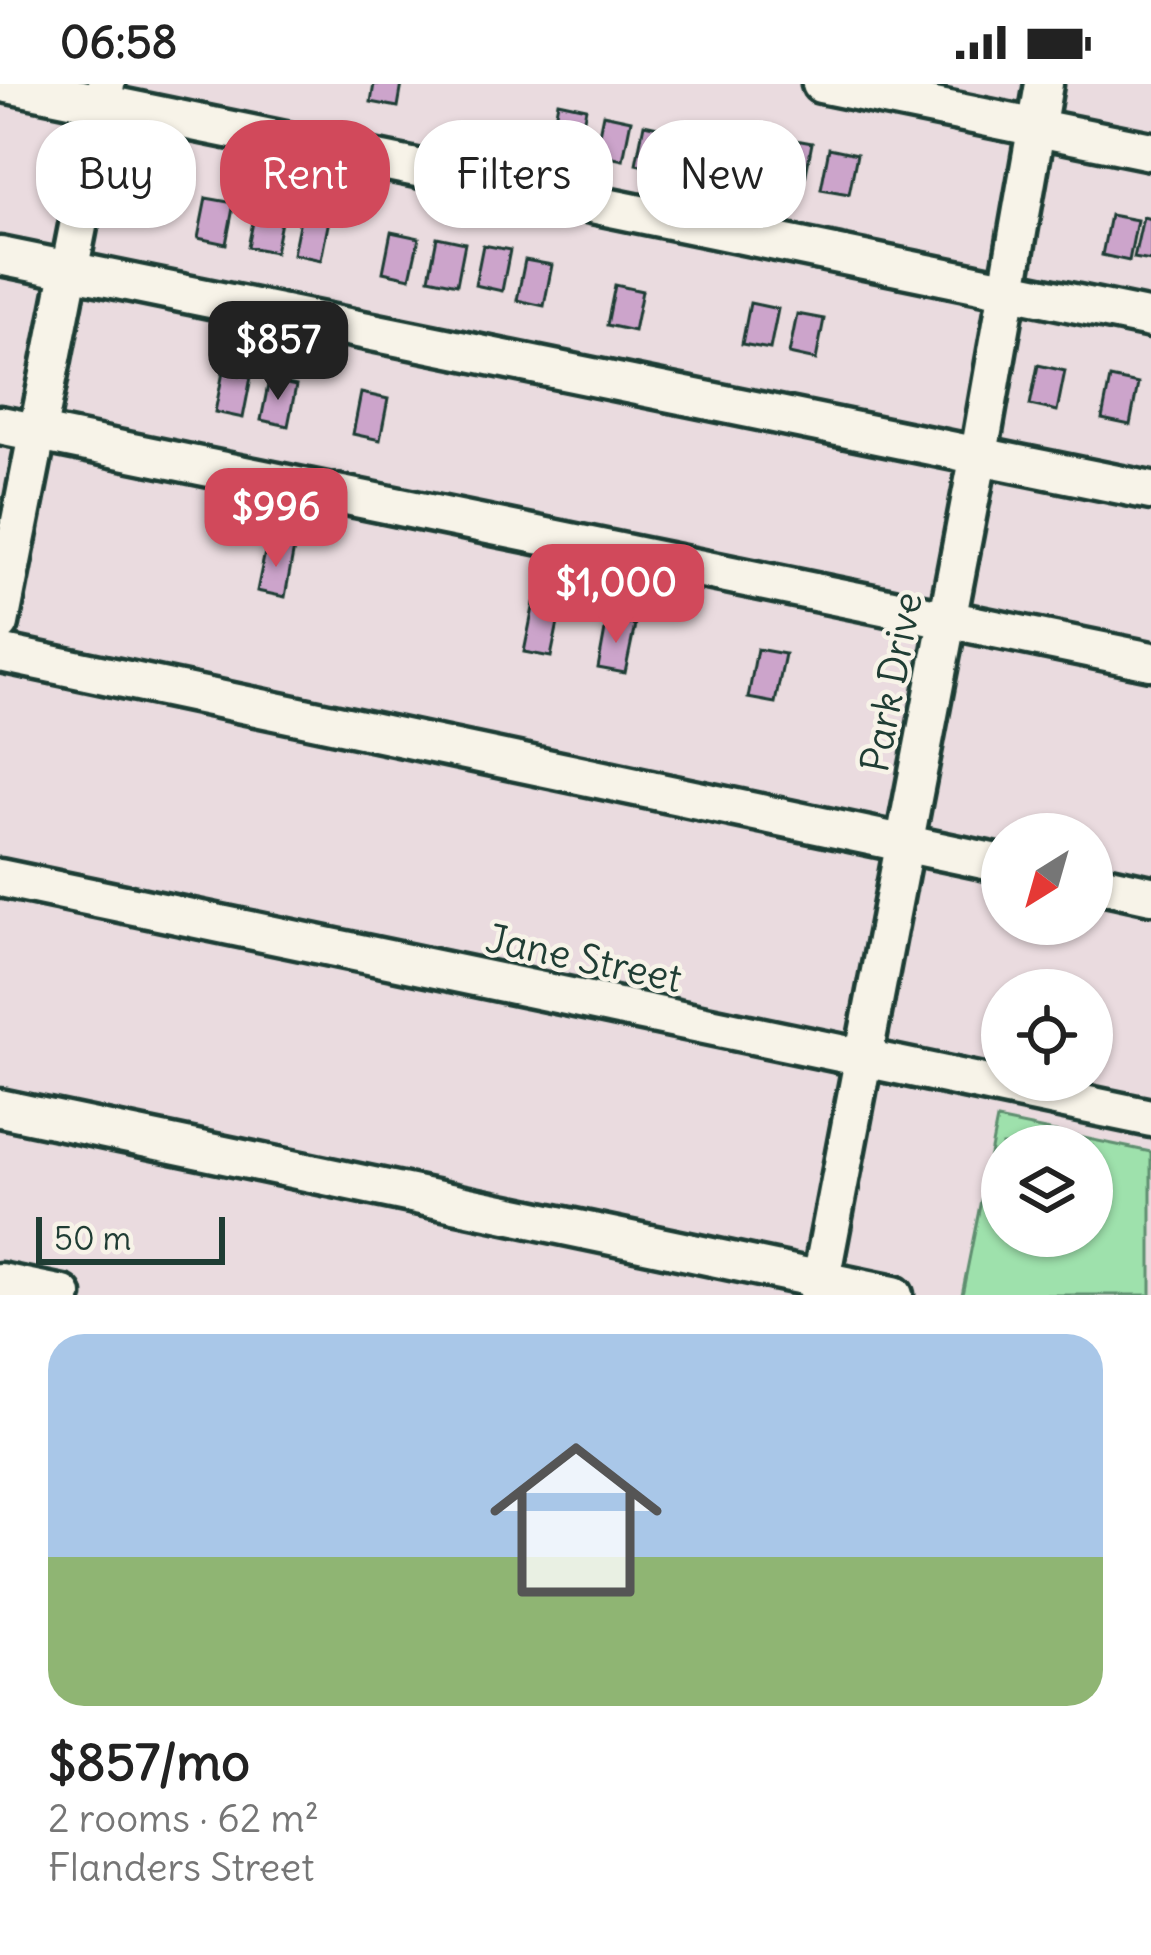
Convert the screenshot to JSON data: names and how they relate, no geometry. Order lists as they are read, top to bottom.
{
  "streets": {
    "street": ["Park Drive", "Jane Street"]
  },
  "crossings": [
    ["Park Drive", "Jane Street"]
  ],
  "scale_bar": "50 m",
  "north": "bottom left",
  "page": {
    "status": "06:58",
    "chip": [
      "Buy",
      "Rent",
      "Filters",
      "New"
    ],
    "price": ["$857", "$996", "$1,000"],
    "scale": "50 m",
    "list": [
      {
        "name": "$857/mo",
        "note": "2 rooms · 62 m² · Flanders Street"
      }
    ]
  }
}
